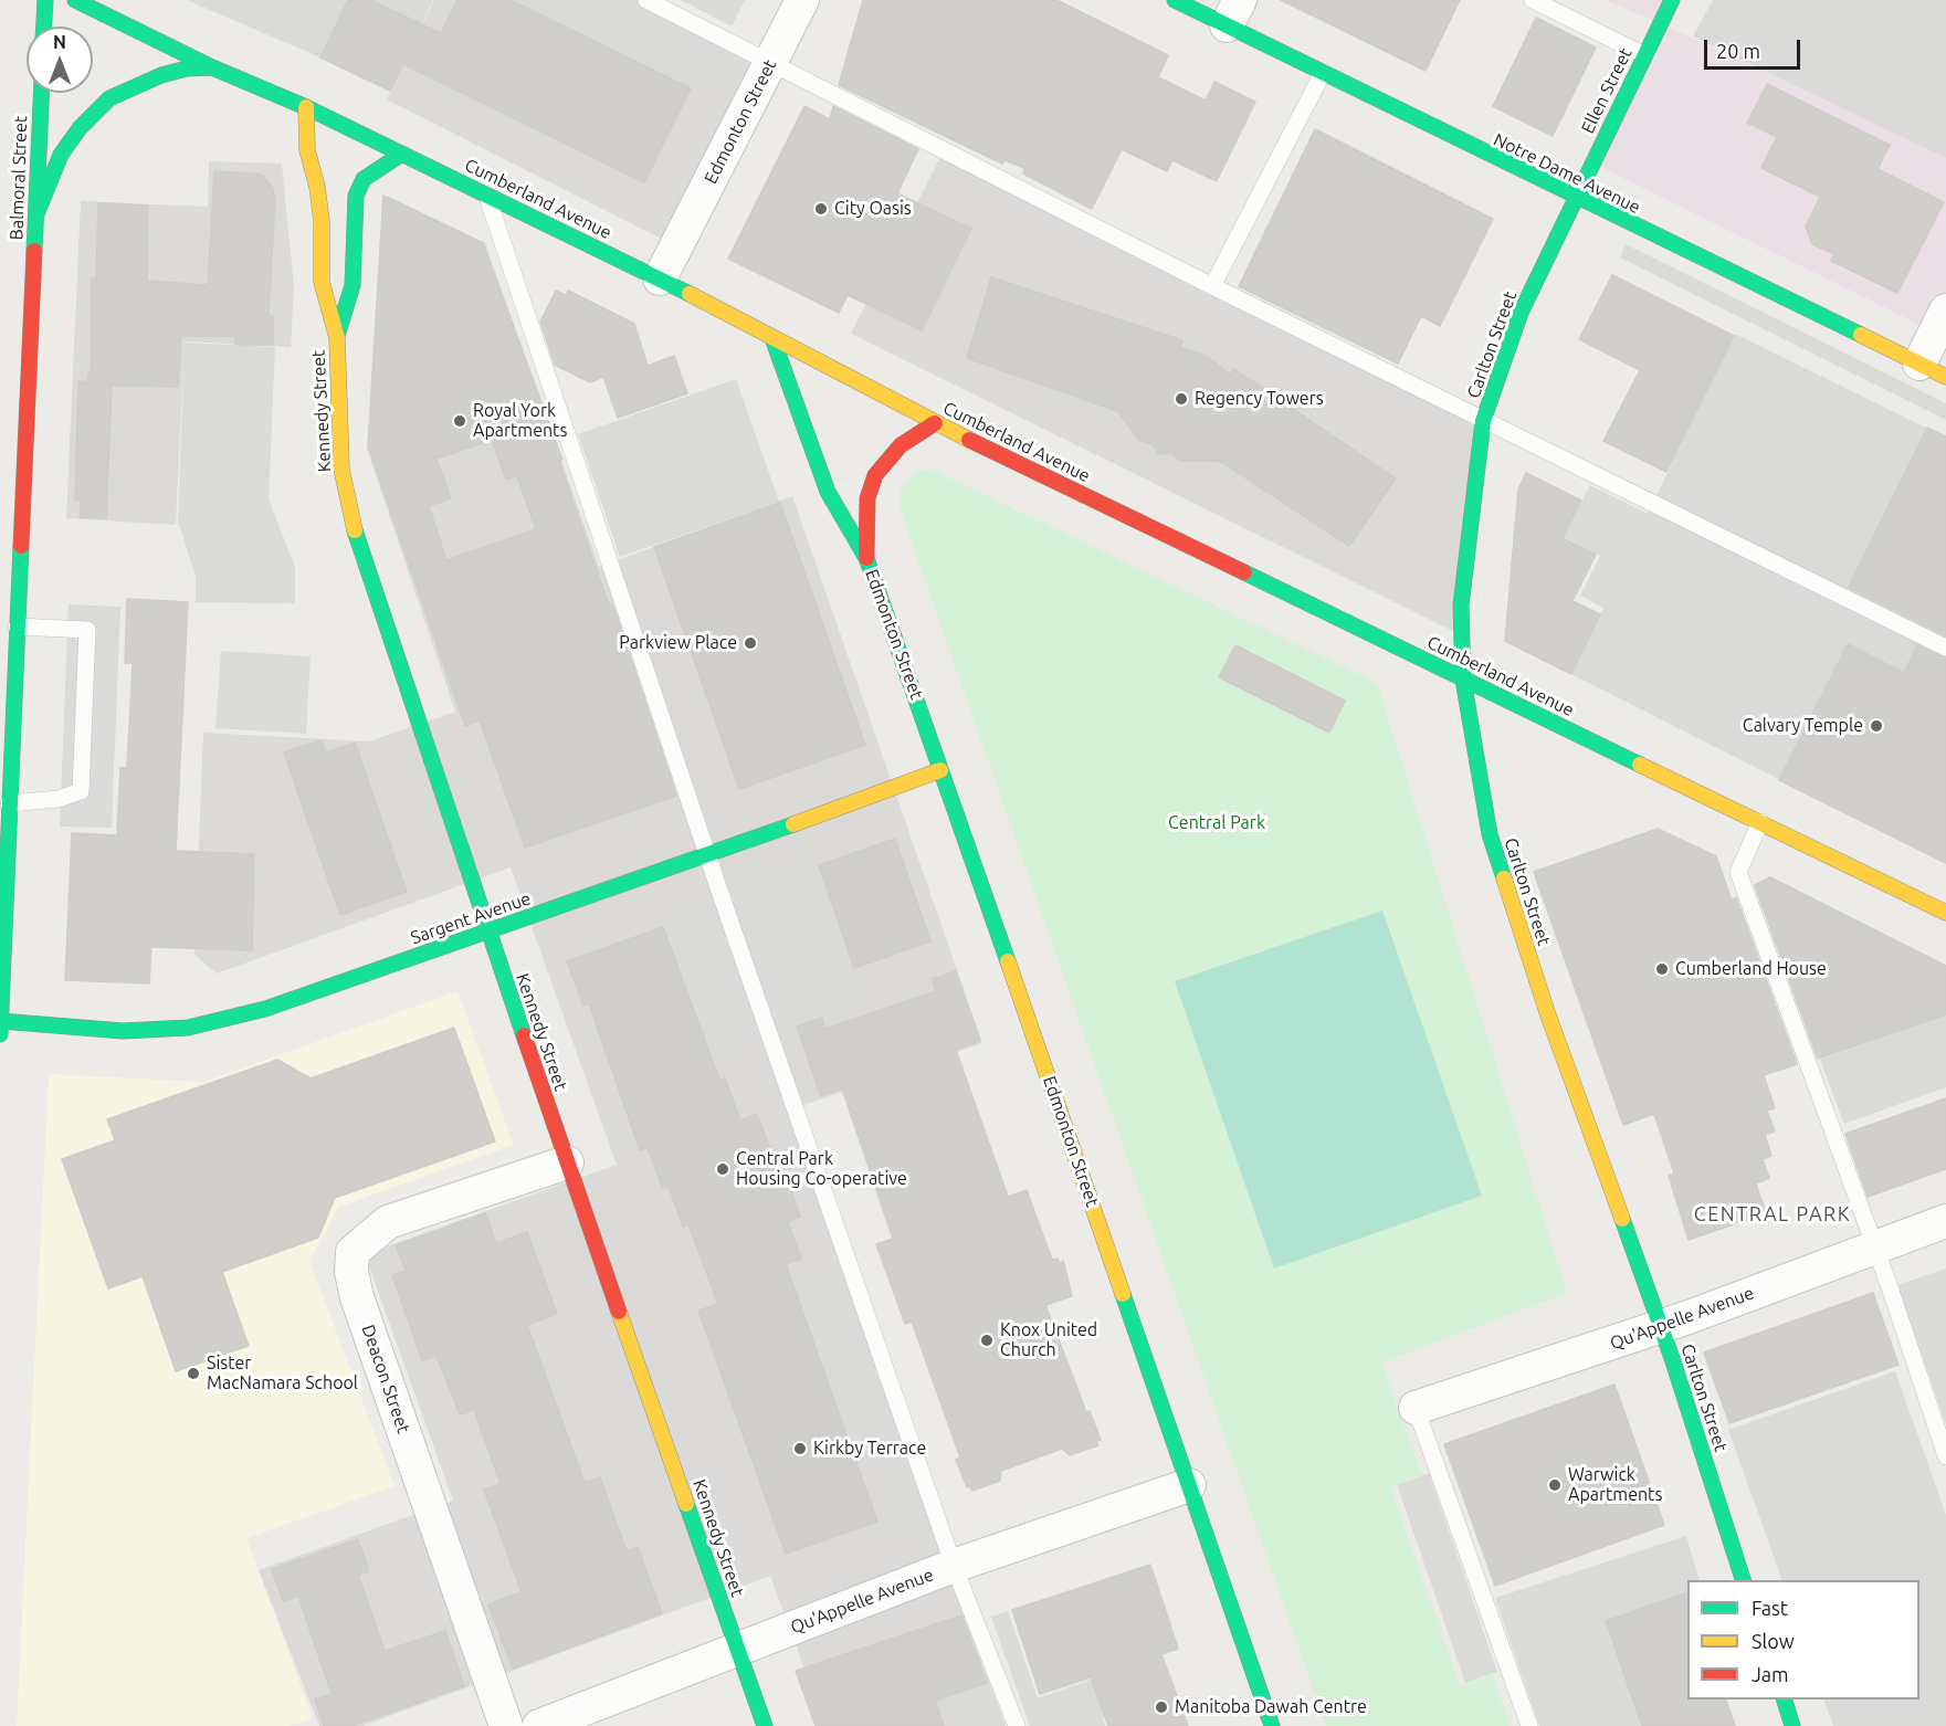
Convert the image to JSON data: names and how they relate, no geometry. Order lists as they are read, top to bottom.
{
  "streets": {
    "street": [
      "Ellen Street",
      "Edmonton Street",
      "Notre Dame Avenue",
      "Balmoral Street",
      "Cumberland Avenue",
      "Carlton Street",
      "Kennedy Street",
      "Sargent Avenue",
      "Qu'Appelle Avenue",
      "Deacon Street"
    ]
  },
  "crossings": [
    ["Ellen Street", "Notre Dame Avenue"],
    ["Ellen Street", "Carlton Street"],
    ["Edmonton Street", "Cumberland Avenue"],
    ["Edmonton Street", "Sargent Avenue"],
    ["Edmonton Street", "Qu'Appelle Avenue"],
    ["Notre Dame Avenue", "Carlton Street"],
    ["Balmoral Street", "Sargent Avenue"],
    ["Cumberland Avenue", "Carlton Street"],
    ["Cumberland Avenue", "Kennedy Street"],
    ["Carlton Street", "Qu'Appelle Avenue"],
    ["Kennedy Street", "Sargent Avenue"],
    ["Kennedy Street", "Qu'Appelle Avenue"],
    ["Kennedy Street", "Deacon Street"]
  ],
  "districts": ["CENTRAL PARK"],
  "parks": ["Central Park"],
  "places": [
    "City Oasis",
    "Regency Towers",
    "Royal York Apartments",
    "Parkview Place",
    "Calvary Temple",
    "Cumberland House",
    "Central Park Housing Co-operative",
    "Knox United Church",
    "Sister MacNamara School",
    "Kirkby Terrace",
    "Warwick Apartments",
    "Manitoba Dawah Centre"
  ],
  "legend": ["Fast", "Slow", "Jam"],
  "scale_bar": "20 m",
  "north": "top"
}
